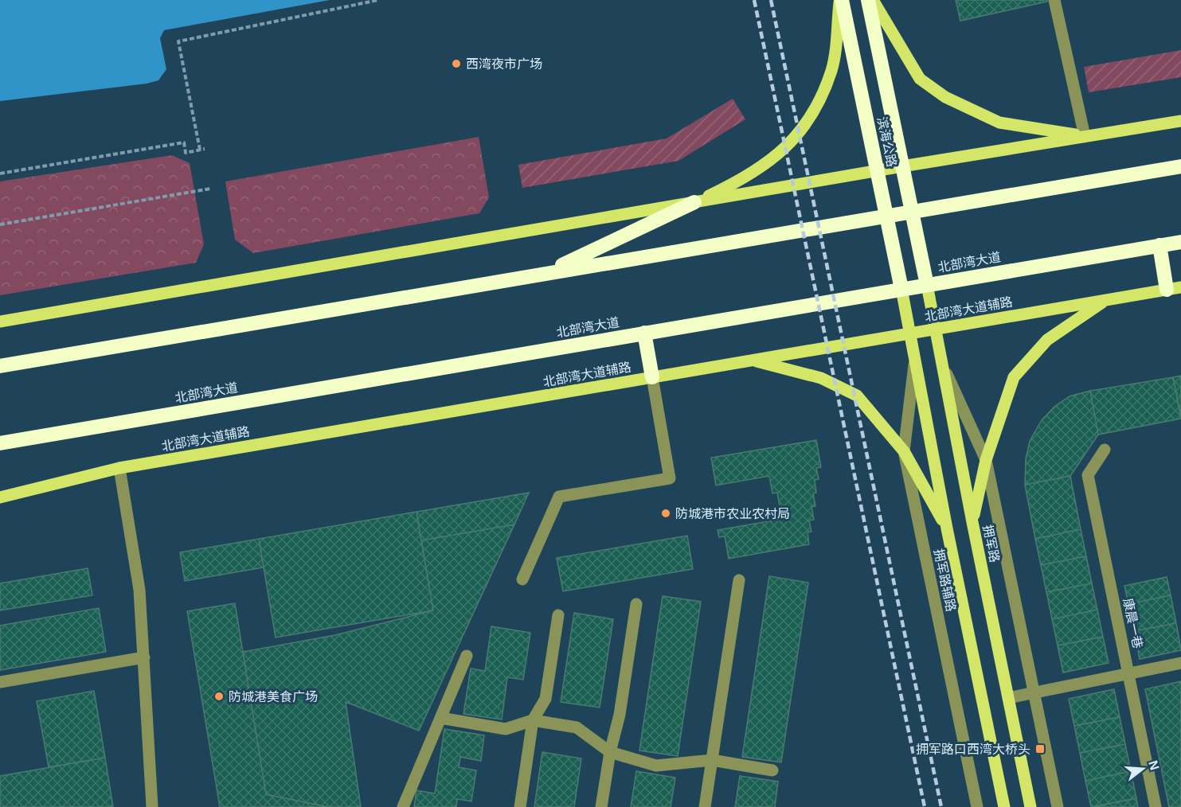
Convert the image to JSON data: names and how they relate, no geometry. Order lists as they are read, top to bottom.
{
  "streets": {
    "highway": ["滨海公路", "北部湾大道"],
    "main road": ["北部湾大道辅路", "拥军路"],
    "street": ["拥军路辅路", "康晨一巷"]
  },
  "crossings": [
    ["滨海公路", "北部湾大道"],
    ["滨海公路", "拥军路"],
    ["北部湾大道", "拥军路"],
    ["北部湾大道辅路", "拥军路"]
  ],
  "places": {
    "other": ["西湾夜市广场", "防城港市农业农村局", "防城港美食广场"],
    "transit": ["拥军路口西湾大桥头"]
  },
  "north": "right"
}
